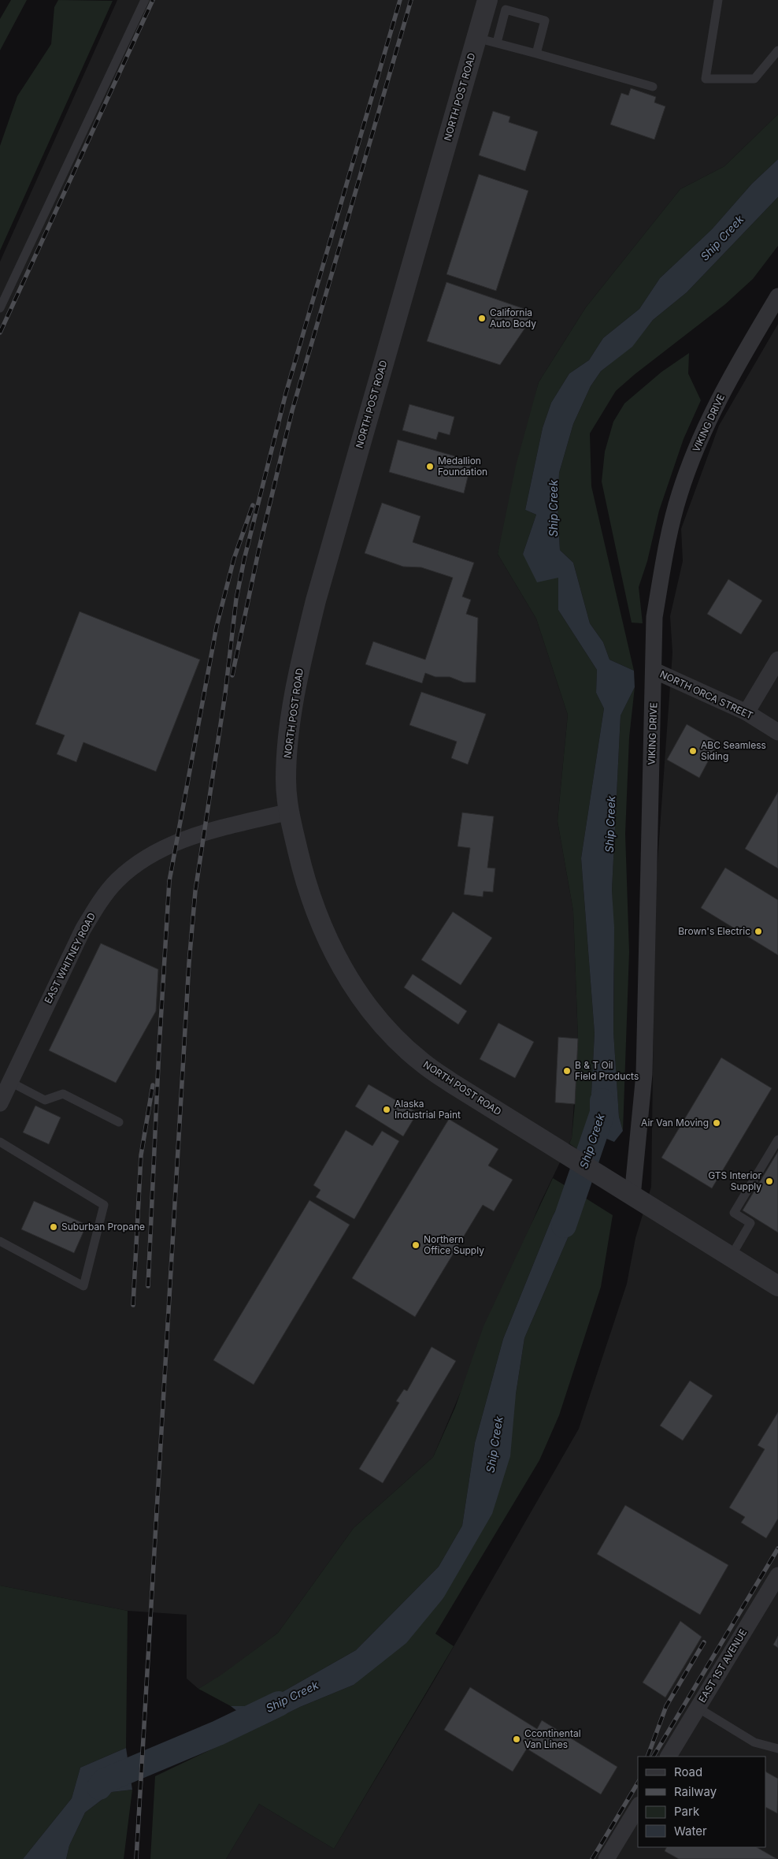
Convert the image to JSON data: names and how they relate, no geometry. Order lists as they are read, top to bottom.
{
  "streets": {
    "street": [
      "NORTH POST ROAD",
      "VIKING DRIVE",
      "NORTH ORCA STREET",
      "EAST WHITNEY ROAD",
      "EAST 1ST AVENUE"
    ]
  },
  "crossings": [
    ["NORTH POST ROAD", "VIKING DRIVE"],
    ["NORTH POST ROAD", "EAST WHITNEY ROAD"],
    ["VIKING DRIVE", "NORTH ORCA STREET"]
  ],
  "water": ["Ship Creek"],
  "places": [
    "California Auto Body",
    "Medallion Foundation",
    "ABC Seamless Siding",
    "Brown's Electric",
    "B & T Oil Field Products",
    "Alaska Industrial Paint",
    "Air Van Moving",
    "GTS Interior Supply",
    "Suburban Propane",
    "Northern Office Supply",
    "Ccontinental Van Lines"
  ],
  "legend": [
    "Road",
    "Railway",
    "Park",
    "Water"
  ]
}
